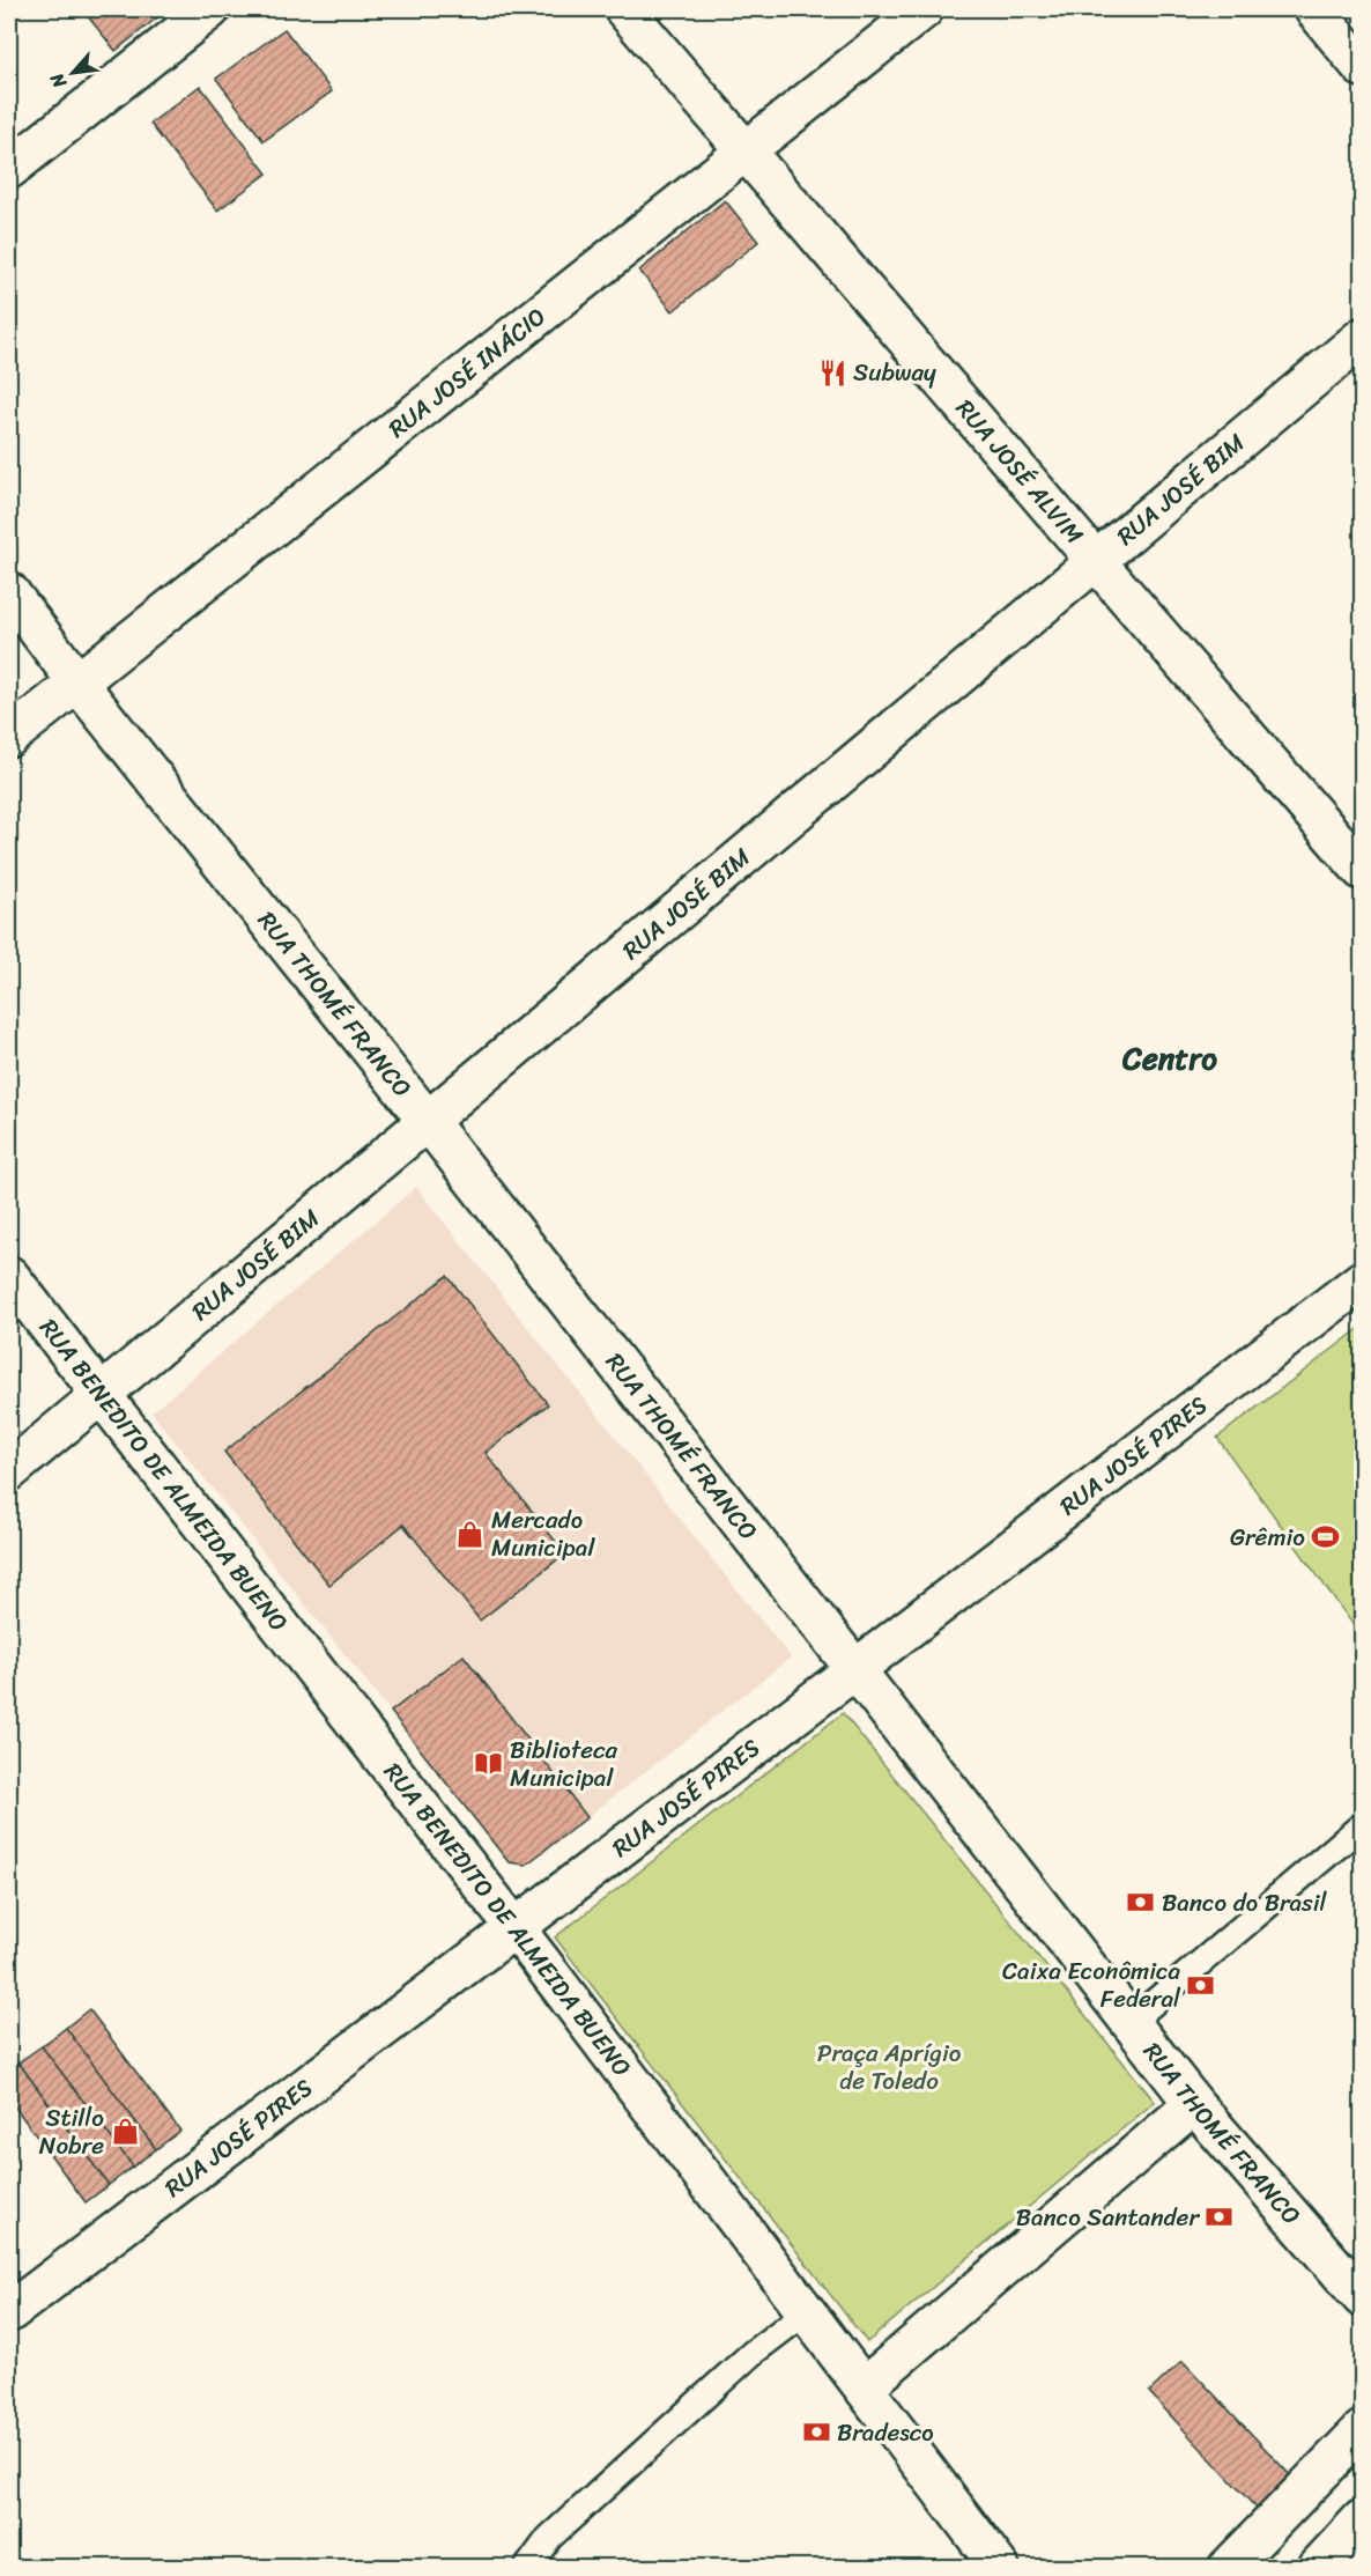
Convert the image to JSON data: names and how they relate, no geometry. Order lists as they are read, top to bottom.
{
  "streets": {
    "street": [
      "RUA JOSÉ INÁCIO",
      "RUA JOSÉ ALVIM",
      "RUA JOSÉ BIM",
      "RUA THOMÉ FRANCO",
      "RUA JOSÉ PIRES",
      "RUA BENEDITO DE ALMEIDA BUENO"
    ]
  },
  "crossings": [
    ["RUA JOSÉ INÁCIO", "RUA JOSÉ ALVIM"],
    ["RUA JOSÉ INÁCIO", "RUA THOMÉ FRANCO"],
    ["RUA JOSÉ ALVIM", "RUA JOSÉ BIM"],
    ["RUA JOSÉ BIM", "RUA THOMÉ FRANCO"],
    ["RUA JOSÉ BIM", "RUA BENEDITO DE ALMEIDA BUENO"],
    ["RUA THOMÉ FRANCO", "RUA JOSÉ PIRES"],
    ["RUA JOSÉ PIRES", "RUA BENEDITO DE ALMEIDA BUENO"]
  ],
  "districts": ["Centro"],
  "parks": ["Praça Aprígio de Toledo"],
  "places": {
    "restaurant": ["Subway"],
    "shop": ["Mercado Municipal", "Stillo Nobre"],
    "sports": ["Grêmio"],
    "library": ["Biblioteca Municipal"],
    "bank": [
      "Banco do Brasil",
      "Caixa Econômica Federal",
      "Banco Santander",
      "Bradesco"
    ]
  },
  "north": "bottom left"
}
